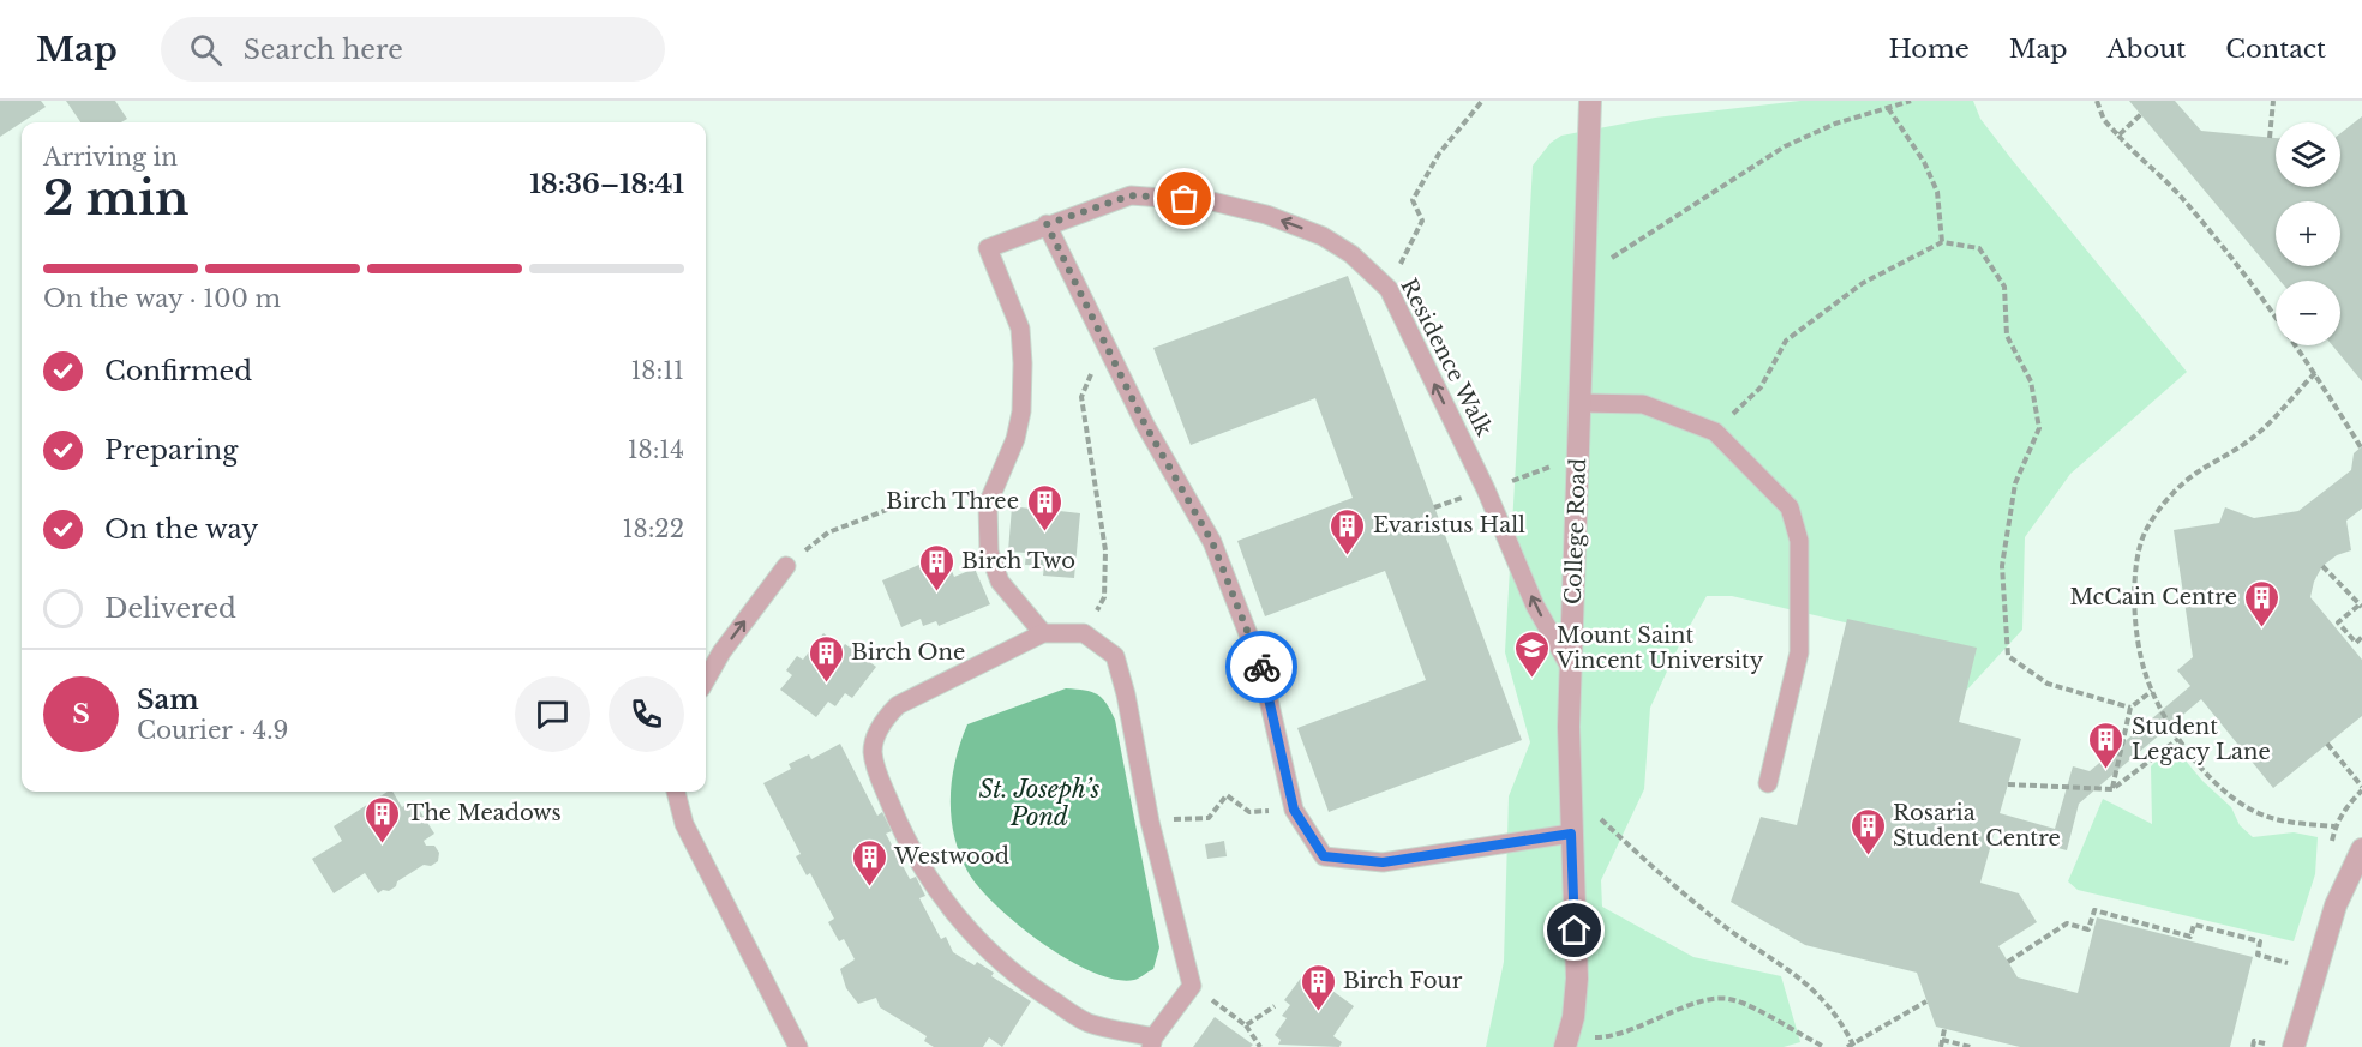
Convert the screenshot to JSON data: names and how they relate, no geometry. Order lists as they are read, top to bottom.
{
  "streets": {
    "street": ["College Road"],
    "lane": ["Residence Walk"]
  },
  "crossings": [
    ["Residence Walk", "College Road"]
  ],
  "one_way": ["Residence Walk"],
  "water": ["St. Joseph’s Pond"],
  "places": {
    "building": [
      "Birch Three",
      "Evaristus Hall",
      "Birch Two",
      "McCain Centre",
      "Birch One",
      "Student Legacy Lane",
      "The Meadows",
      "Rosaria Student Centre",
      "Westwood",
      "Birch Four"
    ],
    "school or university": ["Mount Saint Vincent University"]
  },
  "page": {
    "header": "Map",
    "search": "Search here",
    "nav": [
      "Home",
      "Map",
      "About",
      "Contact"
    ],
    "map_buttons": ["+", "−"],
    "heading": ["2 min", "Arriving in", "18:36–18:41"],
    "panel": ["Sam", "Courier · 4.9"],
    "bar": "On the way · 100 m",
    "list": [
      ["Confirmed", "18:11"],
      ["Preparing", "18:14"],
      ["On the way", "18:22"],
      "Delivered"
    ],
    "round": "S"
  }
}
